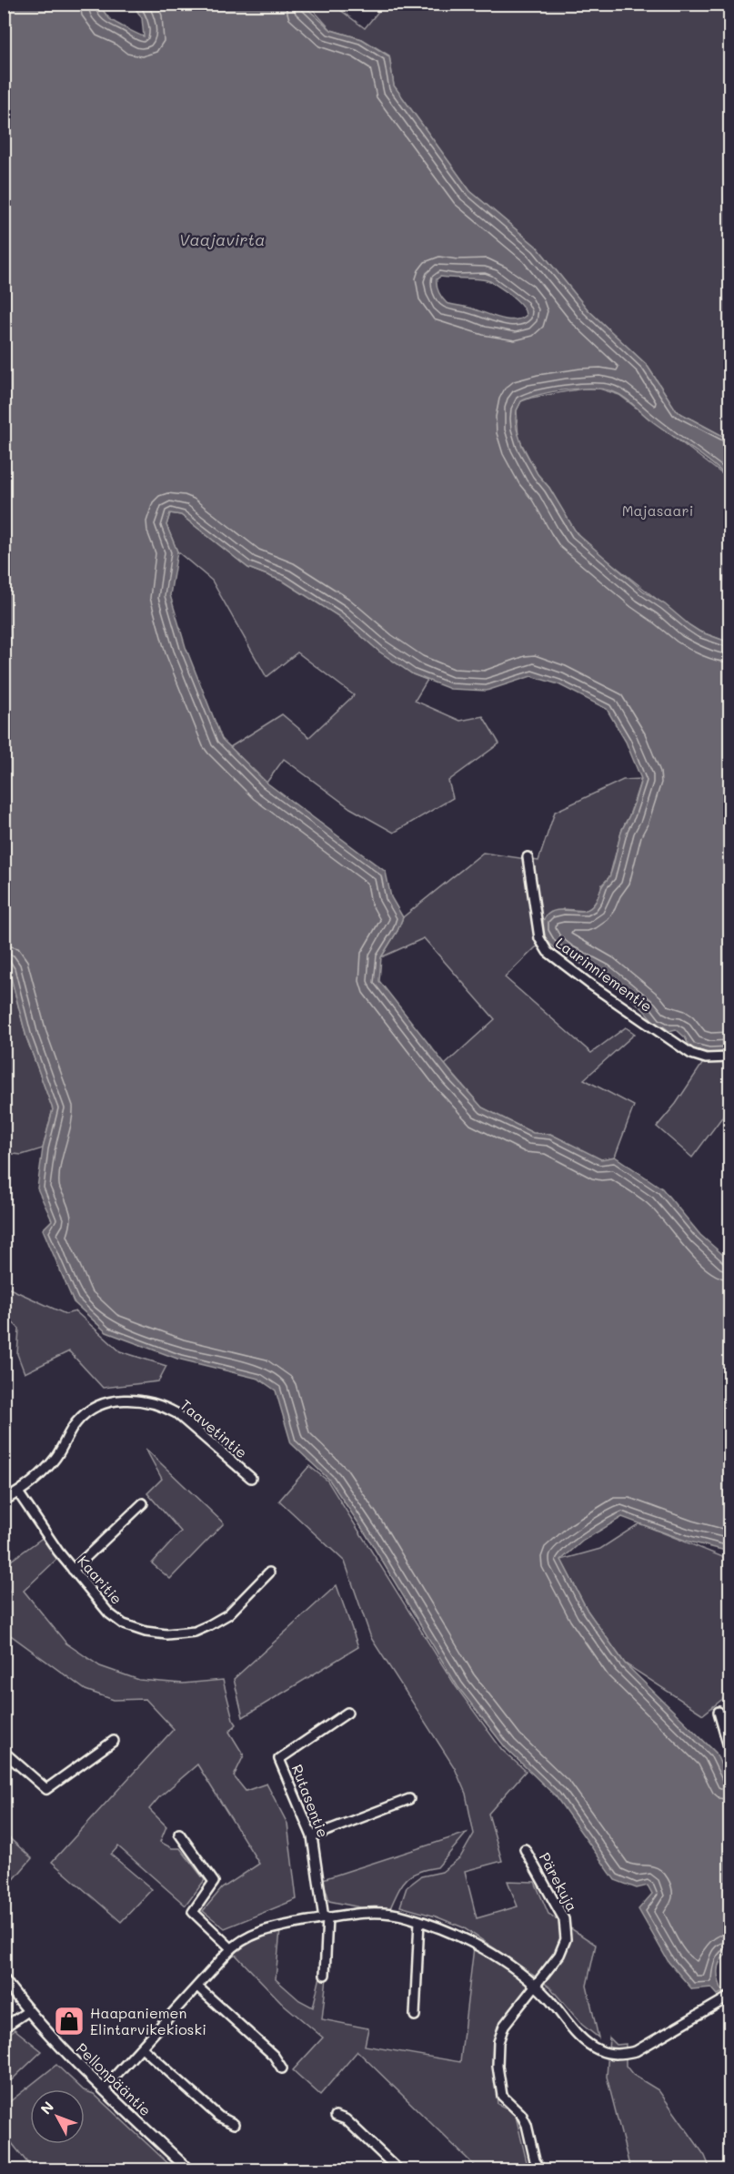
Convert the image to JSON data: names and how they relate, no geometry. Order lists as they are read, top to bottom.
{
  "streets": {
    "street": [
      "Laurinniementie",
      "Taavetintie",
      "Kaaritie",
      "Rutasentie",
      "Pärekuja",
      "Pellonpääntie"
    ]
  },
  "crossings": [
    ["Taavetintie", "Kaaritie"]
  ],
  "water": ["Vaajavirta"],
  "parks": ["Majasaari"],
  "places": {
    "shop": ["Haapaniemen Elintarvikekioski"]
  },
  "north": "top left"
}
